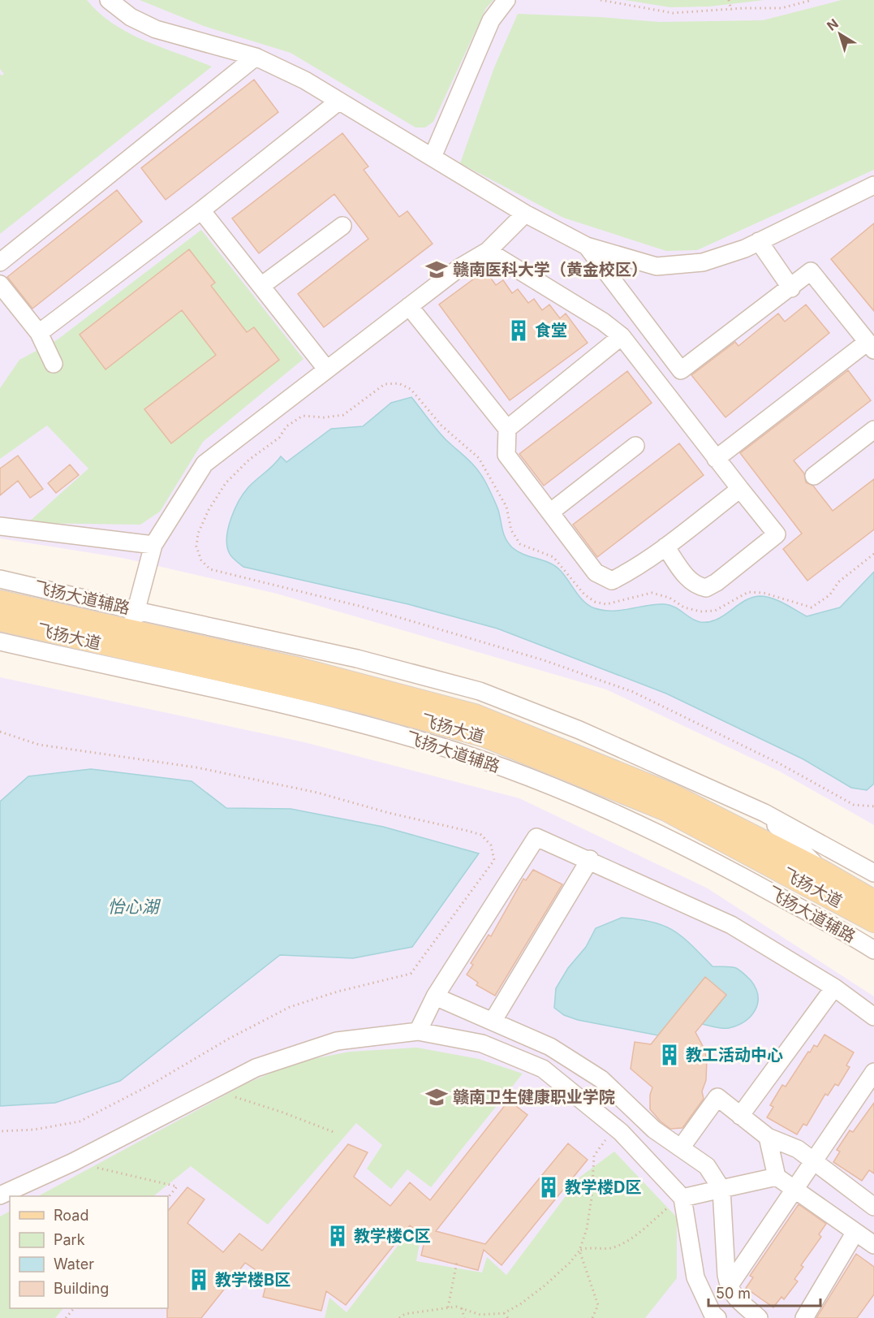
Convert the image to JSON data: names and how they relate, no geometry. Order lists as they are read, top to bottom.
{
  "streets": {
    "main road": ["飞扬大道"],
    "street": ["飞扬大道辅路"]
  },
  "crossings": [
    ["飞扬大道辅路", "飞扬大道"]
  ],
  "water": ["怡心湖"],
  "places": {
    "school or university": ["赣南医科大学（黄金校区）", "赣南卫生健康职业学院"],
    "building": [
      "食堂",
      "教工活动中心",
      "教学楼D区",
      "教学楼C区",
      "教学楼B区"
    ]
  },
  "legend": [
    "Road",
    "Park",
    "Water",
    "Building"
  ],
  "scale_bar": "50 m",
  "north": "top left"
}
